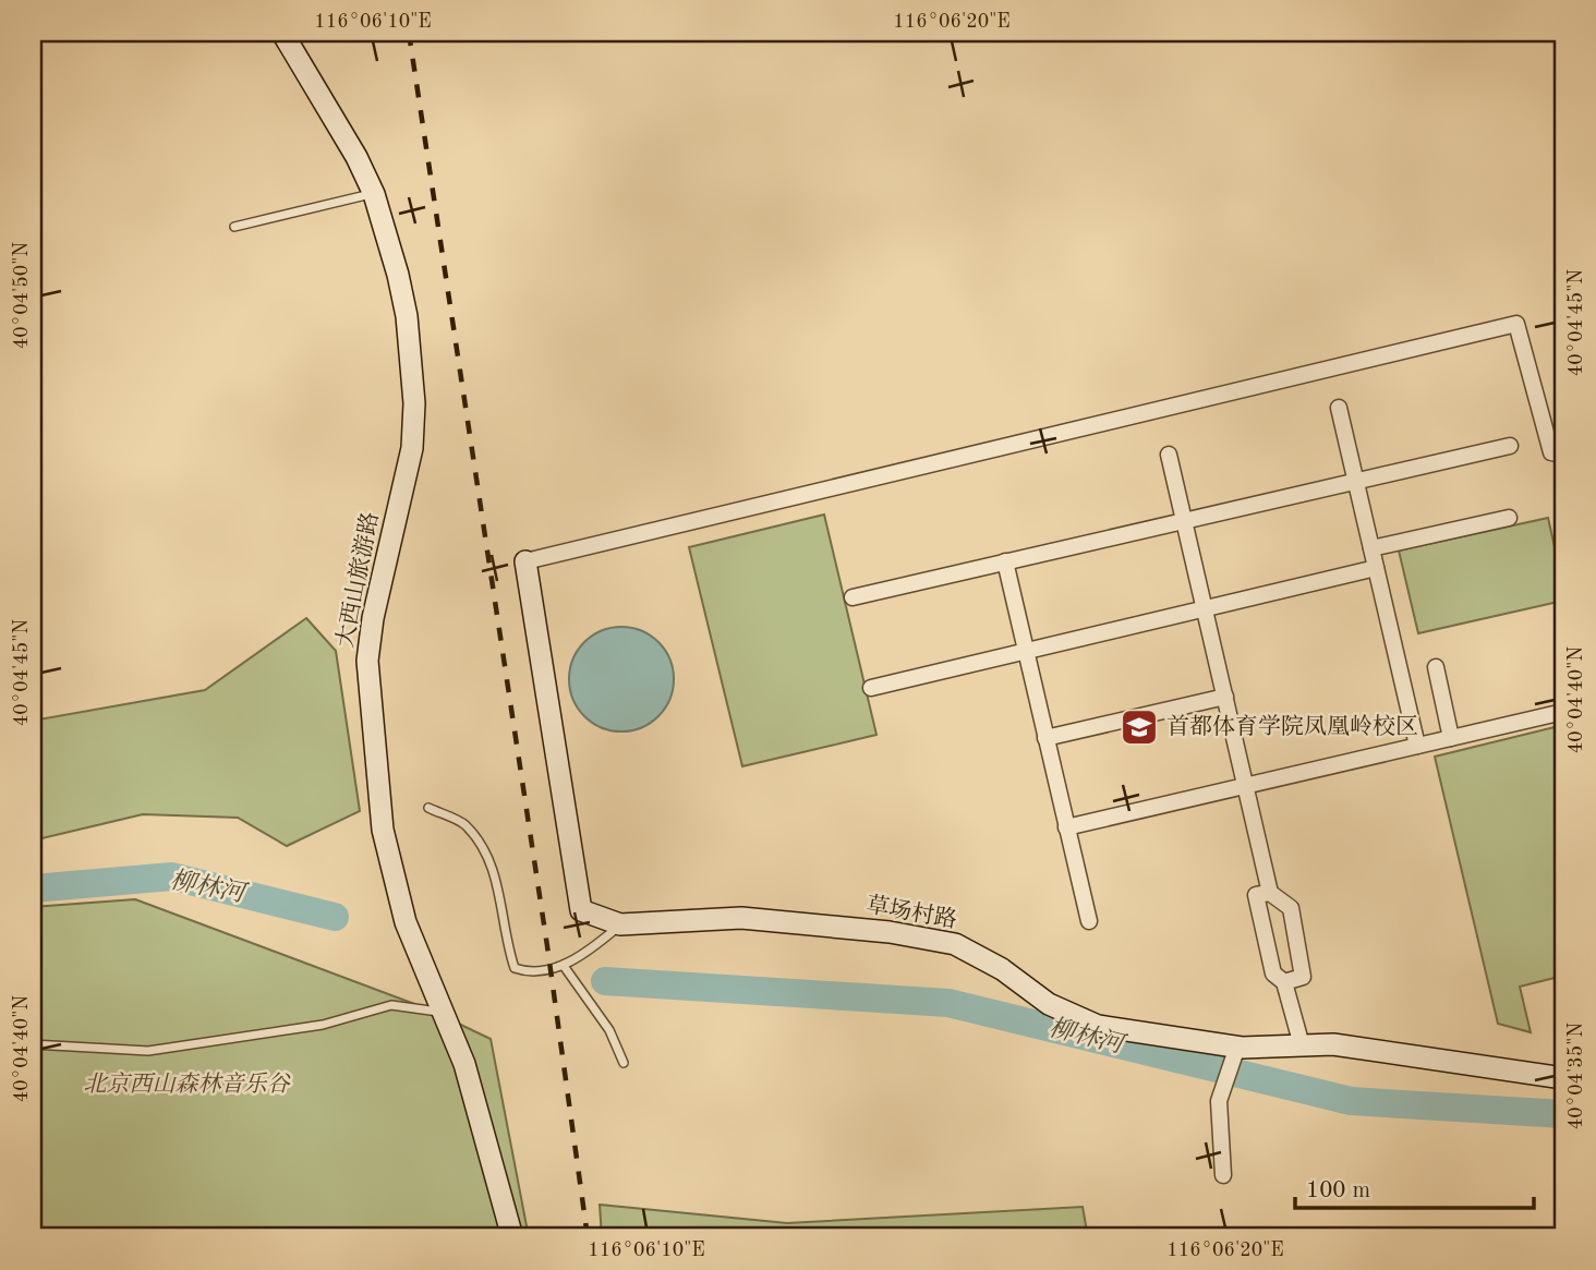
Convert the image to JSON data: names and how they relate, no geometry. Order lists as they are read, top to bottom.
{
  "streets": {
    "street": ["大西山旅游路", "草场村路"]
  },
  "water": ["柳林河"],
  "parks": ["北京西山森林音乐谷"],
  "places": {
    "school or university": ["首都体育学院凤凰岭校区"]
  },
  "scale_bar": "100 m",
  "coordinates": [
    "116°06'10\"E",
    "116°06'20\"E",
    "40°04'50\"N",
    "40°04'45\"N",
    "40°04'40\"N",
    "40°04'35\"N"
  ]
}
